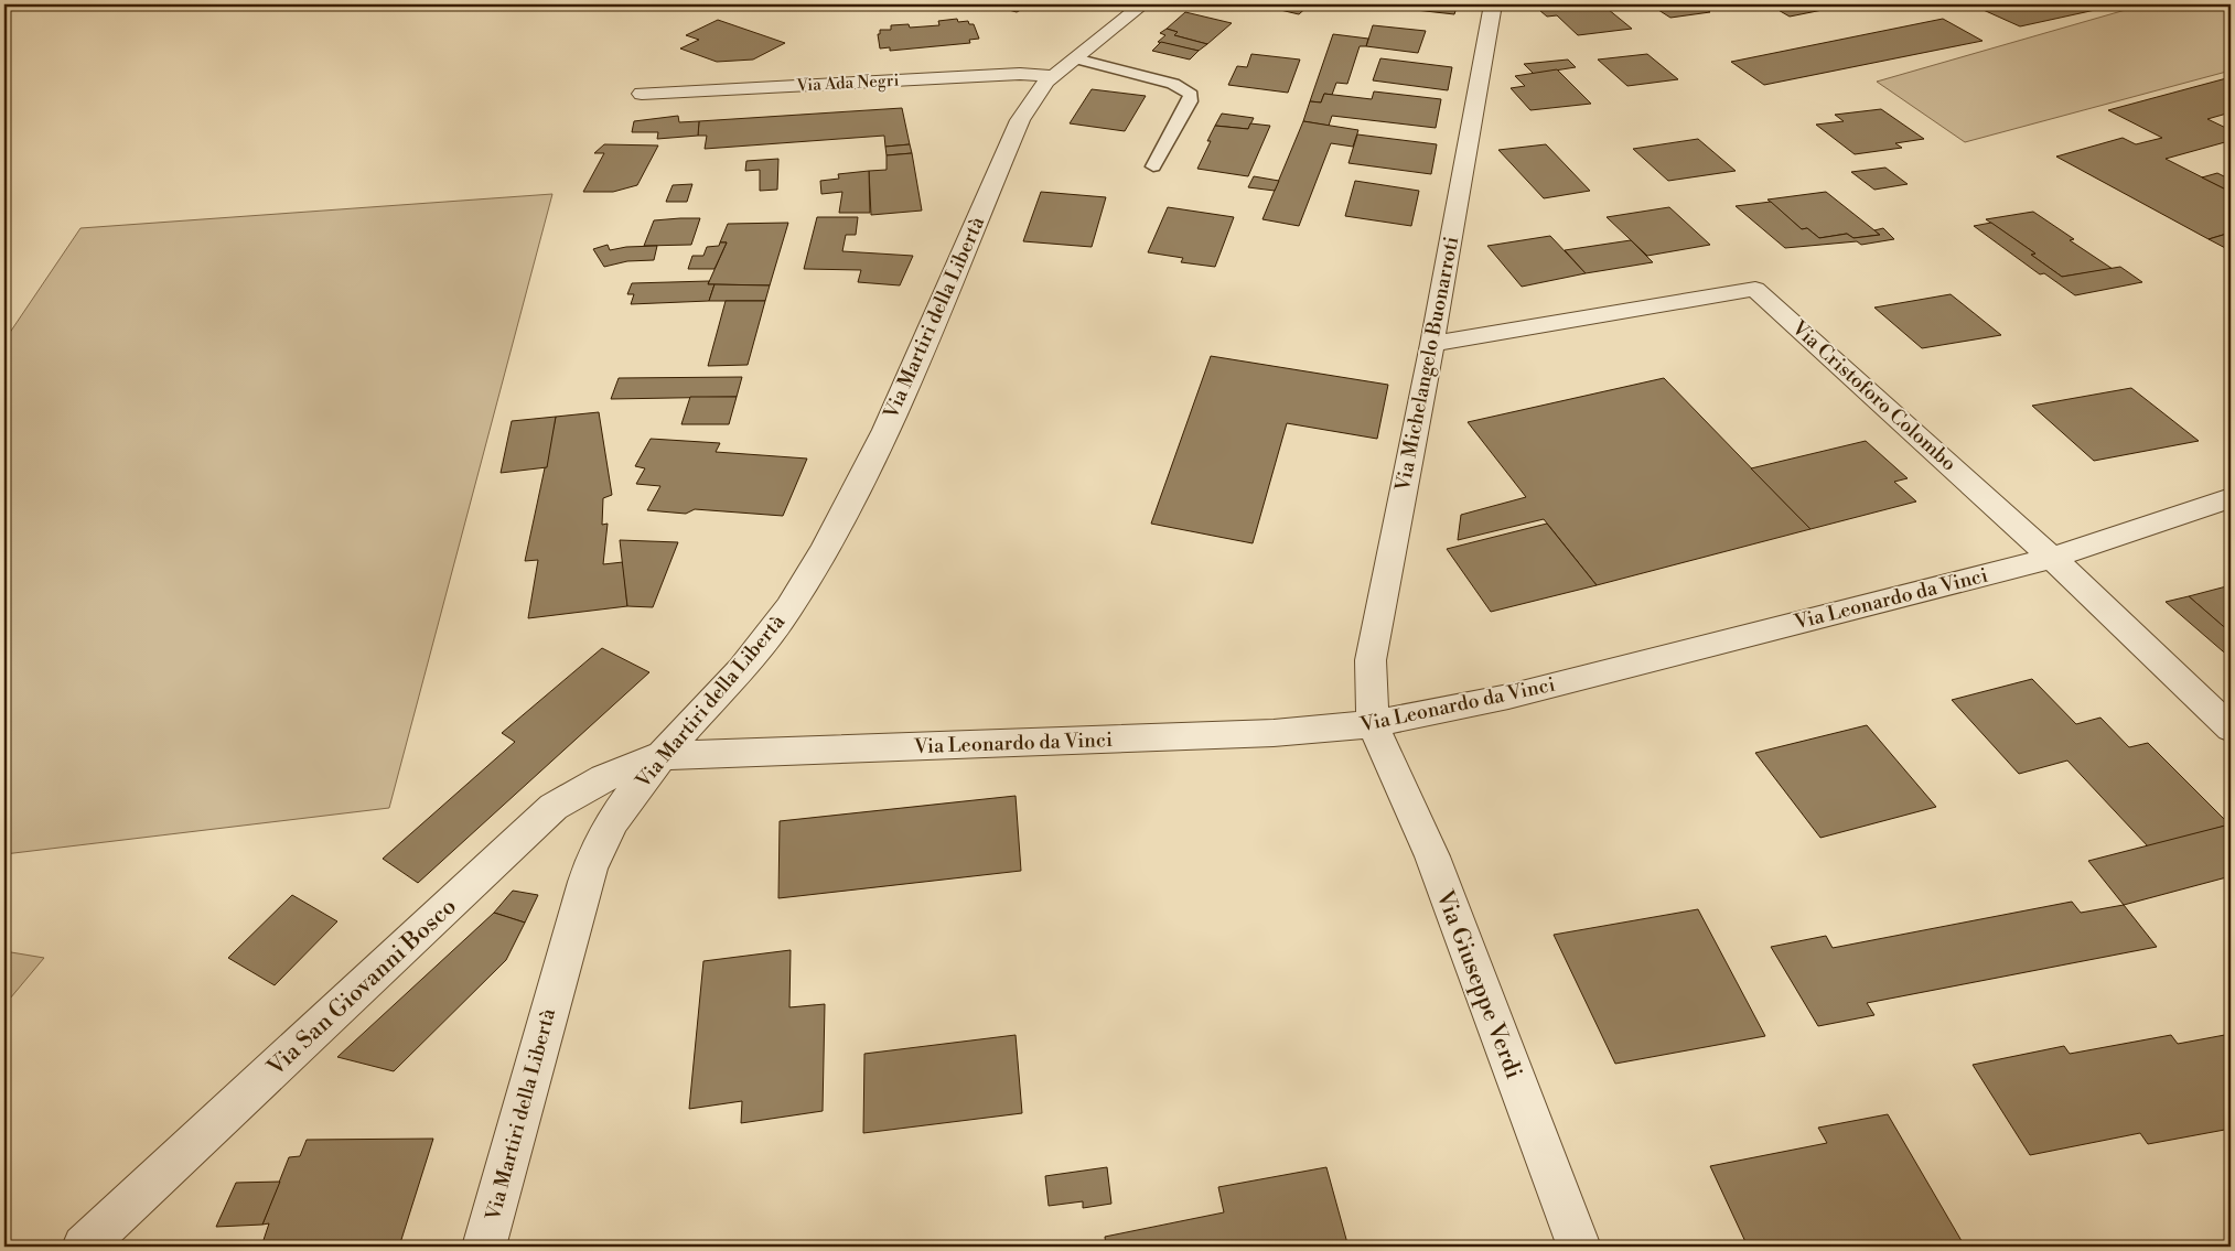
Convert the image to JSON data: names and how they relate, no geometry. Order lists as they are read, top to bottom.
{
  "streets": {
    "street": [
      "Via Ada Negri",
      "Via Martiri della Libertà",
      "Via Michelangelo Buonarroti",
      "Via Cristoforo Colombo",
      "Via Leonardo da Vinci",
      "Via Giuseppe Verdi",
      "Via San Giovanni Bosco"
    ]
  },
  "crossings": [
    ["Via Ada Negri", "Via Martiri della Libertà"],
    ["Via Martiri della Libertà", "Via Leonardo da Vinci"],
    ["Via Martiri della Libertà", "Via San Giovanni Bosco"],
    ["Via Michelangelo Buonarroti", "Via Cristoforo Colombo"],
    ["Via Michelangelo Buonarroti", "Via Leonardo da Vinci"],
    ["Via Michelangelo Buonarroti", "Via Giuseppe Verdi"],
    ["Via Cristoforo Colombo", "Via Leonardo da Vinci"],
    ["Via Leonardo da Vinci", "Via Giuseppe Verdi"],
    ["Via Leonardo da Vinci", "Via San Giovanni Bosco"]
  ]
}
